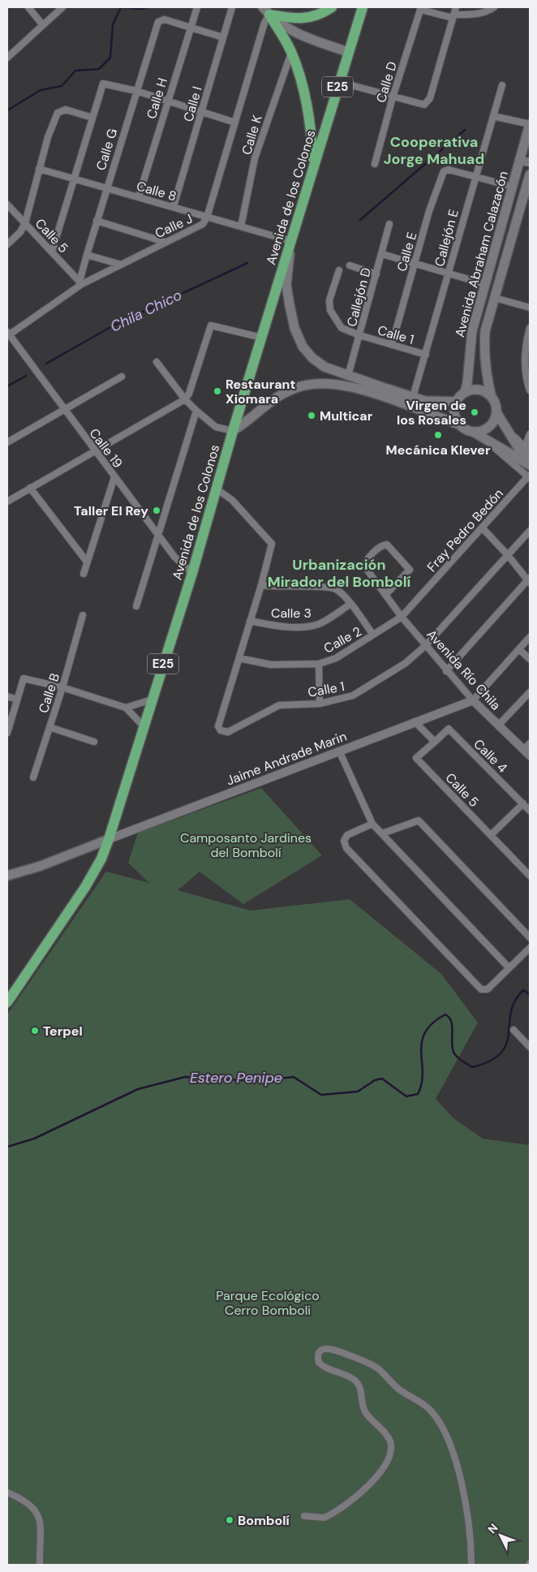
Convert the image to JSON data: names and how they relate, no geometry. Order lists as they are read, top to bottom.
{
  "streets": {
    "highway": ["E25", "Avenida de los Colonos"],
    "main road": ["Avenida Abraham Calazacón"],
    "street": [
      "Calle D",
      "Calle H",
      "Calle I",
      "Calle K",
      "Calle G",
      "Calle 8",
      "Calle J",
      "Calle 5",
      "Callejón E",
      "Calle E",
      "Callejón D",
      "Calle 1",
      "Calle 19",
      "Fray Pedro Bedón",
      "Calle 3",
      "Calle 2",
      "Avenida Río Chila",
      "Calle B",
      "Calle 4",
      "Jaime Andrade Marin"
    ]
  },
  "crossings": [
    ["Calle H", "Calle G"],
    ["Calle H", "Calle 8"],
    ["Calle I", "Calle 8"],
    ["Calle K", "Calle 8"],
    ["Calle G", "Calle 8"],
    ["Calle G", "Calle J"],
    ["Calle G", "Calle 5"],
    ["Calle 8", "Avenida de los Colonos"],
    ["Calle 8", "Calle J"],
    ["Avenida de los Colonos", "Calle 19"],
    ["Avenida de los Colonos", "Jaime Andrade Marin"],
    ["Calle J", "Calle 5"],
    ["Calle J", "Calle 19"],
    ["Calle 5", "Calle 4"],
    ["Callejón E", "Calle E"],
    ["Callejón E", "Calle 1"],
    ["Calle E", "Calle 1"],
    ["Callejón D", "Calle 1"],
    ["Calle 1", "Calle 2"],
    ["Calle 1", "Avenida Río Chila"],
    ["Fray Pedro Bedón", "Calle 2"],
    ["Fray Pedro Bedón", "Avenida Río Chila"],
    ["Calle 2", "Avenida Río Chila"],
    ["Avenida Río Chila", "Jaime Andrade Marin"]
  ],
  "districts": ["Cooperativa Jorge Mahuad", "Urbanización Mirador del Bombolí"],
  "water": ["Chila Chico", "Estero Penipe"],
  "parks": ["Camposanto Jardines del Bombolí", "Parque Ecológico Cerro Bomboli"],
  "places": [
    "Restaurant Xiomara",
    "Virgen de los Rosales",
    "Multicar",
    "Mecánica Klever",
    "Taller El Rey",
    "Terpel",
    "Bombolí"
  ],
  "north": "top left"
}
